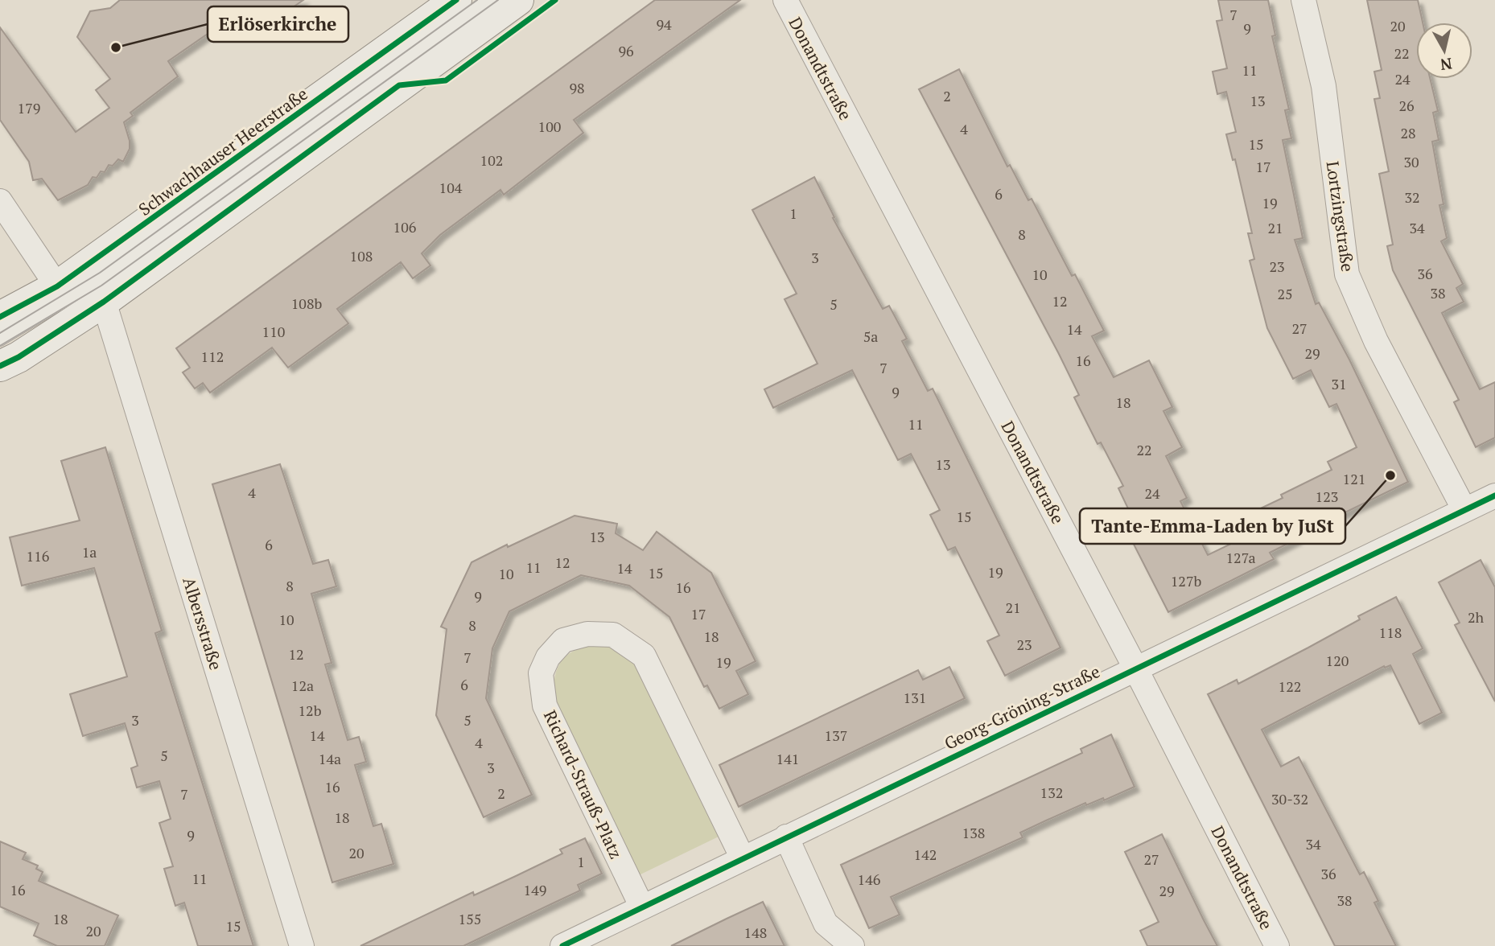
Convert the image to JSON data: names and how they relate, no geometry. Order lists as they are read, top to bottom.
{
  "streets": {
    "main road": ["Schwachhauser Heerstraße"],
    "street": [
      "Donandtstraße",
      "Lortzingstraße",
      "Albersstraße",
      "Georg-Gröning-Straße",
      "Richard-Strauß-Platz"
    ]
  },
  "crossings": [
    ["Donandtstraße", "Georg-Gröning-Straße"],
    ["Lortzingstraße", "Georg-Gröning-Straße"],
    ["Georg-Gröning-Straße", "Richard-Strauß-Platz"]
  ],
  "places": ["Erlöserkirche", "Tante-Emma-Laden by JuSt"],
  "house_numbers": [
    "7",
    "94",
    "20",
    "9",
    "96",
    "22",
    "11",
    "24",
    "98",
    "2",
    "13",
    "26",
    "179",
    "100",
    "4",
    "28",
    "15",
    "102",
    "30",
    "17",
    "104",
    "6",
    "32",
    "19",
    "1",
    "106",
    "21",
    "34",
    "8",
    "108",
    "3",
    "23",
    "36",
    "10",
    "38",
    "25",
    "12",
    "108b",
    "5",
    "27",
    "14",
    "110",
    "5a",
    "29",
    "112",
    "16",
    "7",
    "31",
    "9",
    "18",
    "11",
    "22",
    "13",
    "121",
    "4",
    "24",
    "123",
    "15",
    "13",
    "6",
    "1a",
    "116",
    "127a",
    "12",
    "11",
    "14",
    "19",
    "15",
    "10",
    "127b",
    "8",
    "16",
    "9",
    "21",
    "17",
    "2h",
    "10",
    "8",
    "118",
    "18",
    "23",
    "12",
    "7",
    "120",
    "19",
    "6",
    "12a",
    "122",
    "131",
    "12b",
    "3",
    "5",
    "14",
    "137",
    "4",
    "5",
    "14a",
    "141",
    "3",
    "16",
    "132",
    "2",
    "7",
    "30-32",
    "18",
    "138",
    "9",
    "34",
    "20",
    "142",
    "27",
    "1",
    "36",
    "11",
    "146",
    "16",
    "149",
    "29",
    "38",
    "18",
    "155",
    "15",
    "20",
    "148"
  ],
  "north": "bottom"
}
